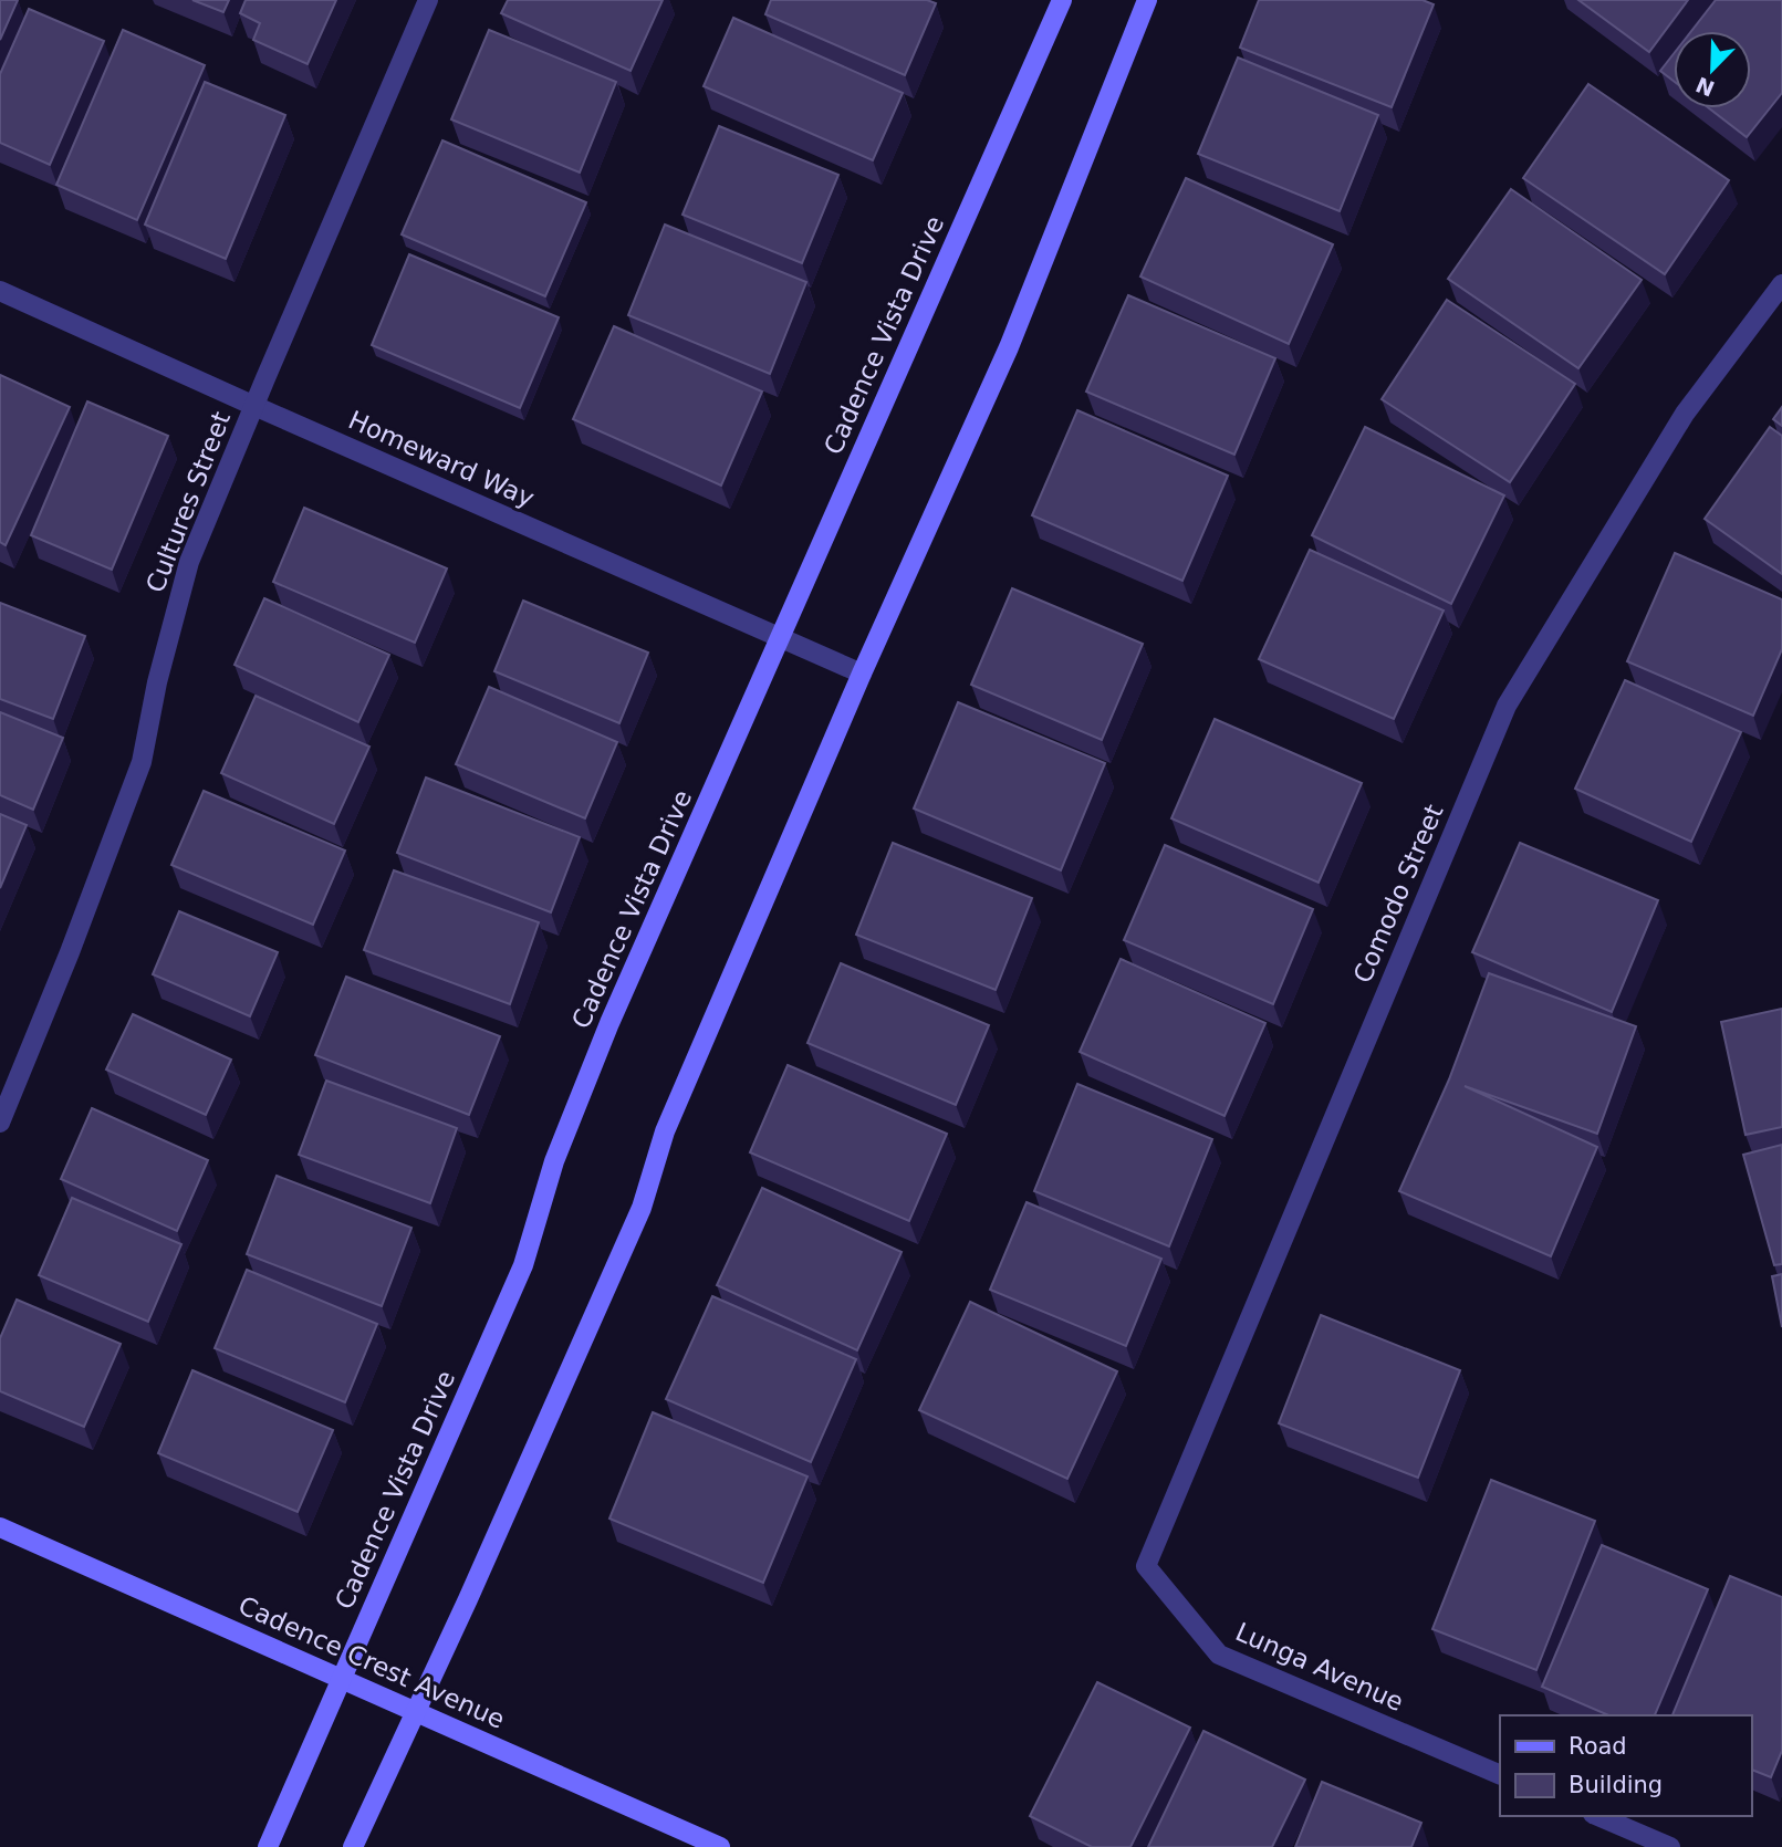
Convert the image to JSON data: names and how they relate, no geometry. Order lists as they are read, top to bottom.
{
  "streets": {
    "street": [
      "Cadence Vista Drive",
      "Homeward Way",
      "Cultures Street",
      "Comodo Street",
      "Cadence Crest Avenue",
      "Lunga Avenue"
    ]
  },
  "crossings": [
    ["Cadence Vista Drive", "Homeward Way"],
    ["Cadence Vista Drive", "Cadence Crest Avenue"],
    ["Homeward Way", "Cultures Street"],
    ["Comodo Street", "Lunga Avenue"]
  ],
  "legend": ["Road", "Building"],
  "north": "bottom left"
}
